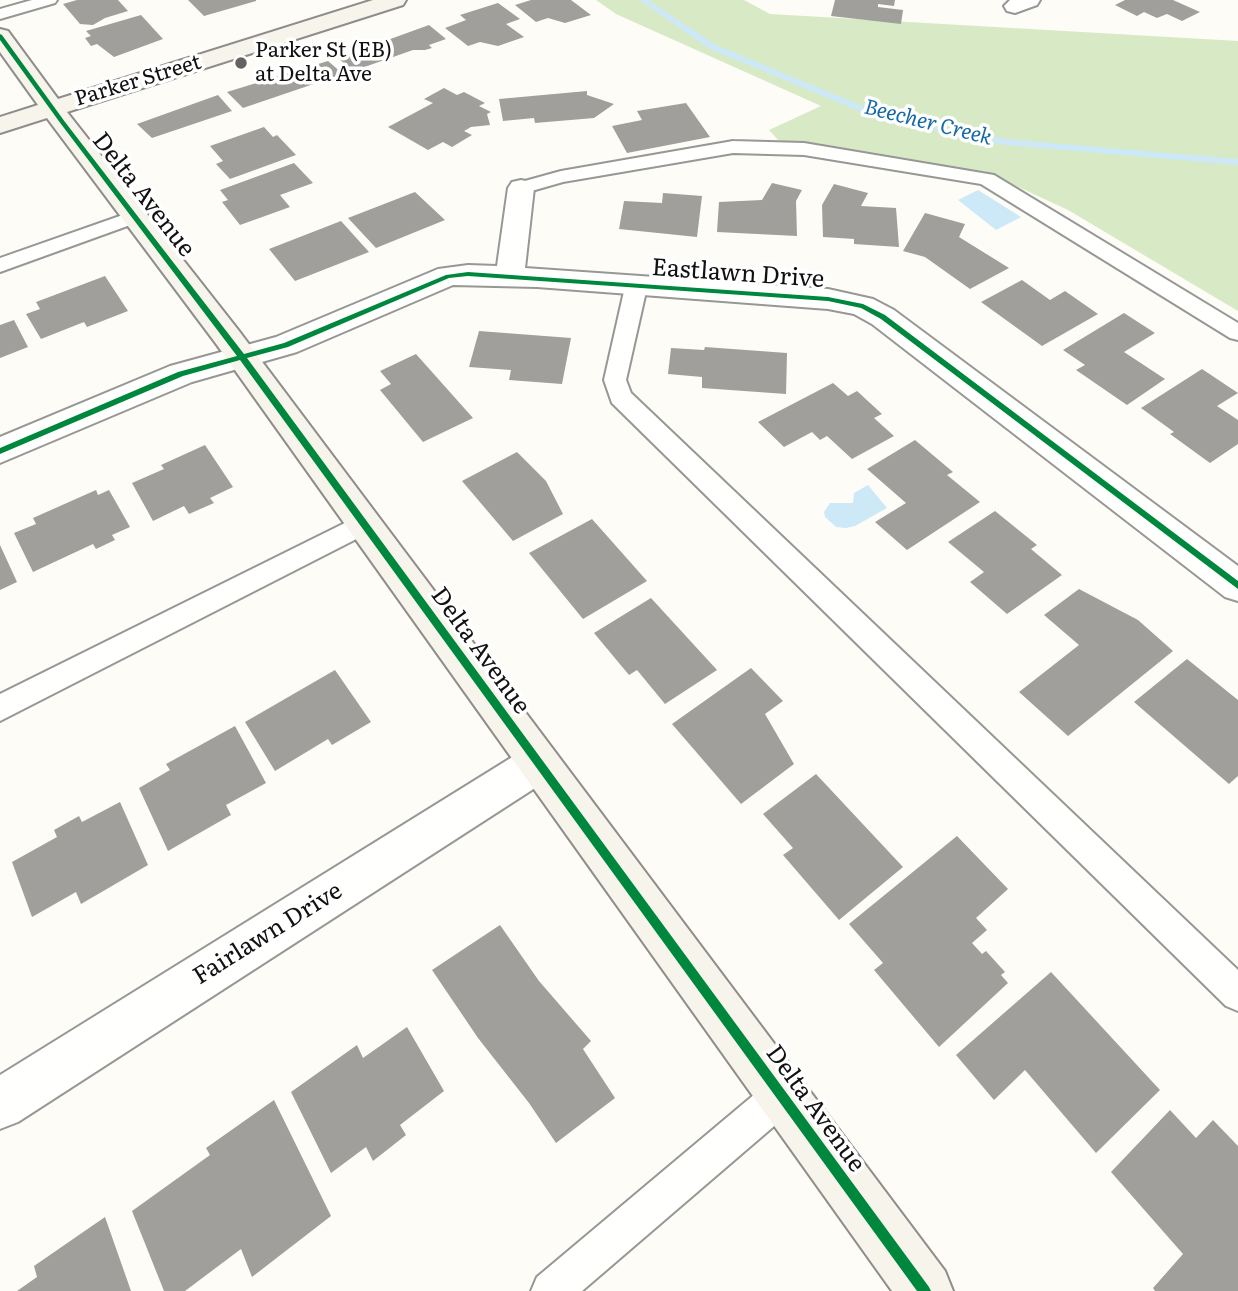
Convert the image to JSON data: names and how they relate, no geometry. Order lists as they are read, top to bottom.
{
  "streets": {
    "street": [
      "Parker Street",
      "Delta Avenue",
      "Eastlawn Drive",
      "Fairlawn Drive"
    ]
  },
  "crossings": [
    ["Parker Street", "Delta Avenue"],
    ["Delta Avenue", "Eastlawn Drive"],
    ["Delta Avenue", "Fairlawn Drive"]
  ],
  "water": ["Beecher Creek"],
  "places": ["Parker St (EB) at Delta Ave"]
}
